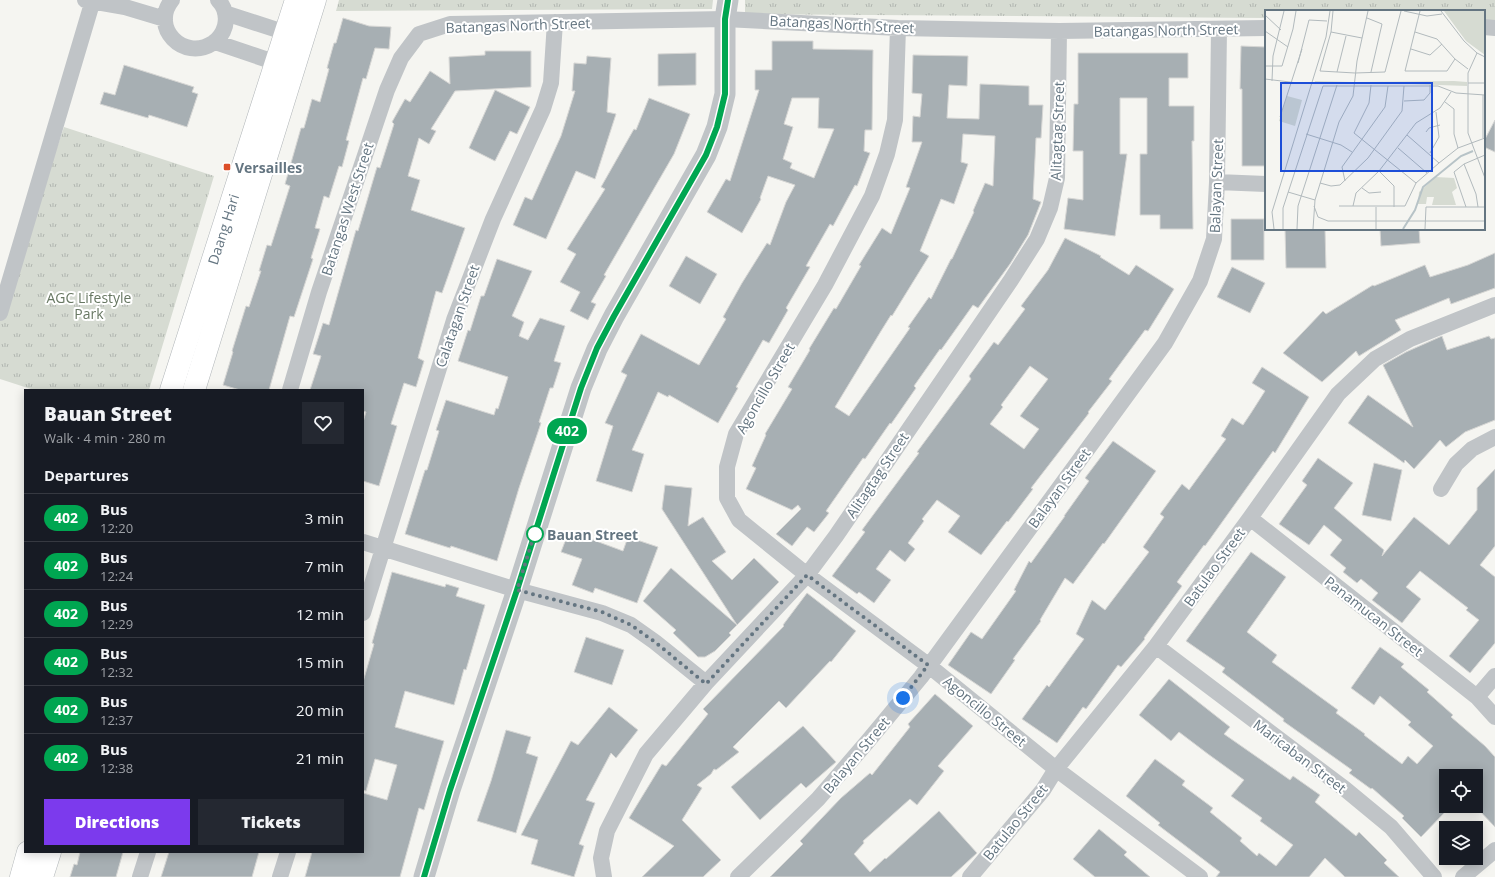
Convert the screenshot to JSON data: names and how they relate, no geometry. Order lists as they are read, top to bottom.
{
  "streets": {
    "main road": ["Daang Hari"],
    "street": [
      "Batangas North Street",
      "Alitagtag Street",
      "Balayan Street",
      "Batangas West Street",
      "Calatagan Street",
      "Agoncillo Street",
      "Batulao Street",
      "Panamucan Street",
      "Maricaban Street"
    ]
  },
  "crossings": [
    ["Batangas North Street", "Alitagtag Street"],
    ["Batangas North Street", "Balayan Street"],
    ["Batangas North Street", "Batangas West Street"],
    ["Batangas North Street", "Calatagan Street"],
    ["Batangas North Street", "Agoncillo Street"],
    ["Alitagtag Street", "Agoncillo Street"],
    ["Balayan Street", "Agoncillo Street"],
    ["Agoncillo Street", "Batulao Street"],
    ["Batulao Street", "Panamucan Street"],
    ["Batulao Street", "Maricaban Street"]
  ],
  "parks": ["AGC Lifestyle Park"],
  "places": {
    "transit": ["Versailles"],
    "other": ["Bauan Street"]
  },
  "lines": ["bus line 402"],
  "page": {
    "on_map": "402",
    "heading": [
      ["Bauan Street", "Walk · 4 min · 280 m"],
      "Departures"
    ],
    "list": [
      {
        "mark": "402",
        "name": "Bus",
        "note": "12:20",
        "value": "3 min"
      },
      {
        "mark": "402",
        "name": "Bus",
        "note": "12:24",
        "value": "7 min"
      },
      {
        "mark": "402",
        "name": "Bus",
        "note": "12:29",
        "value": "12 min"
      },
      {
        "mark": "402",
        "name": "Bus",
        "note": "12:32",
        "value": "15 min"
      },
      {
        "mark": "402",
        "name": "Bus",
        "note": "12:37",
        "value": "20 min"
      },
      {
        "mark": "402",
        "name": "Bus",
        "note": "12:38",
        "value": "21 min"
      }
    ],
    "buttons": ["Directions", "Tickets"]
  }
}
